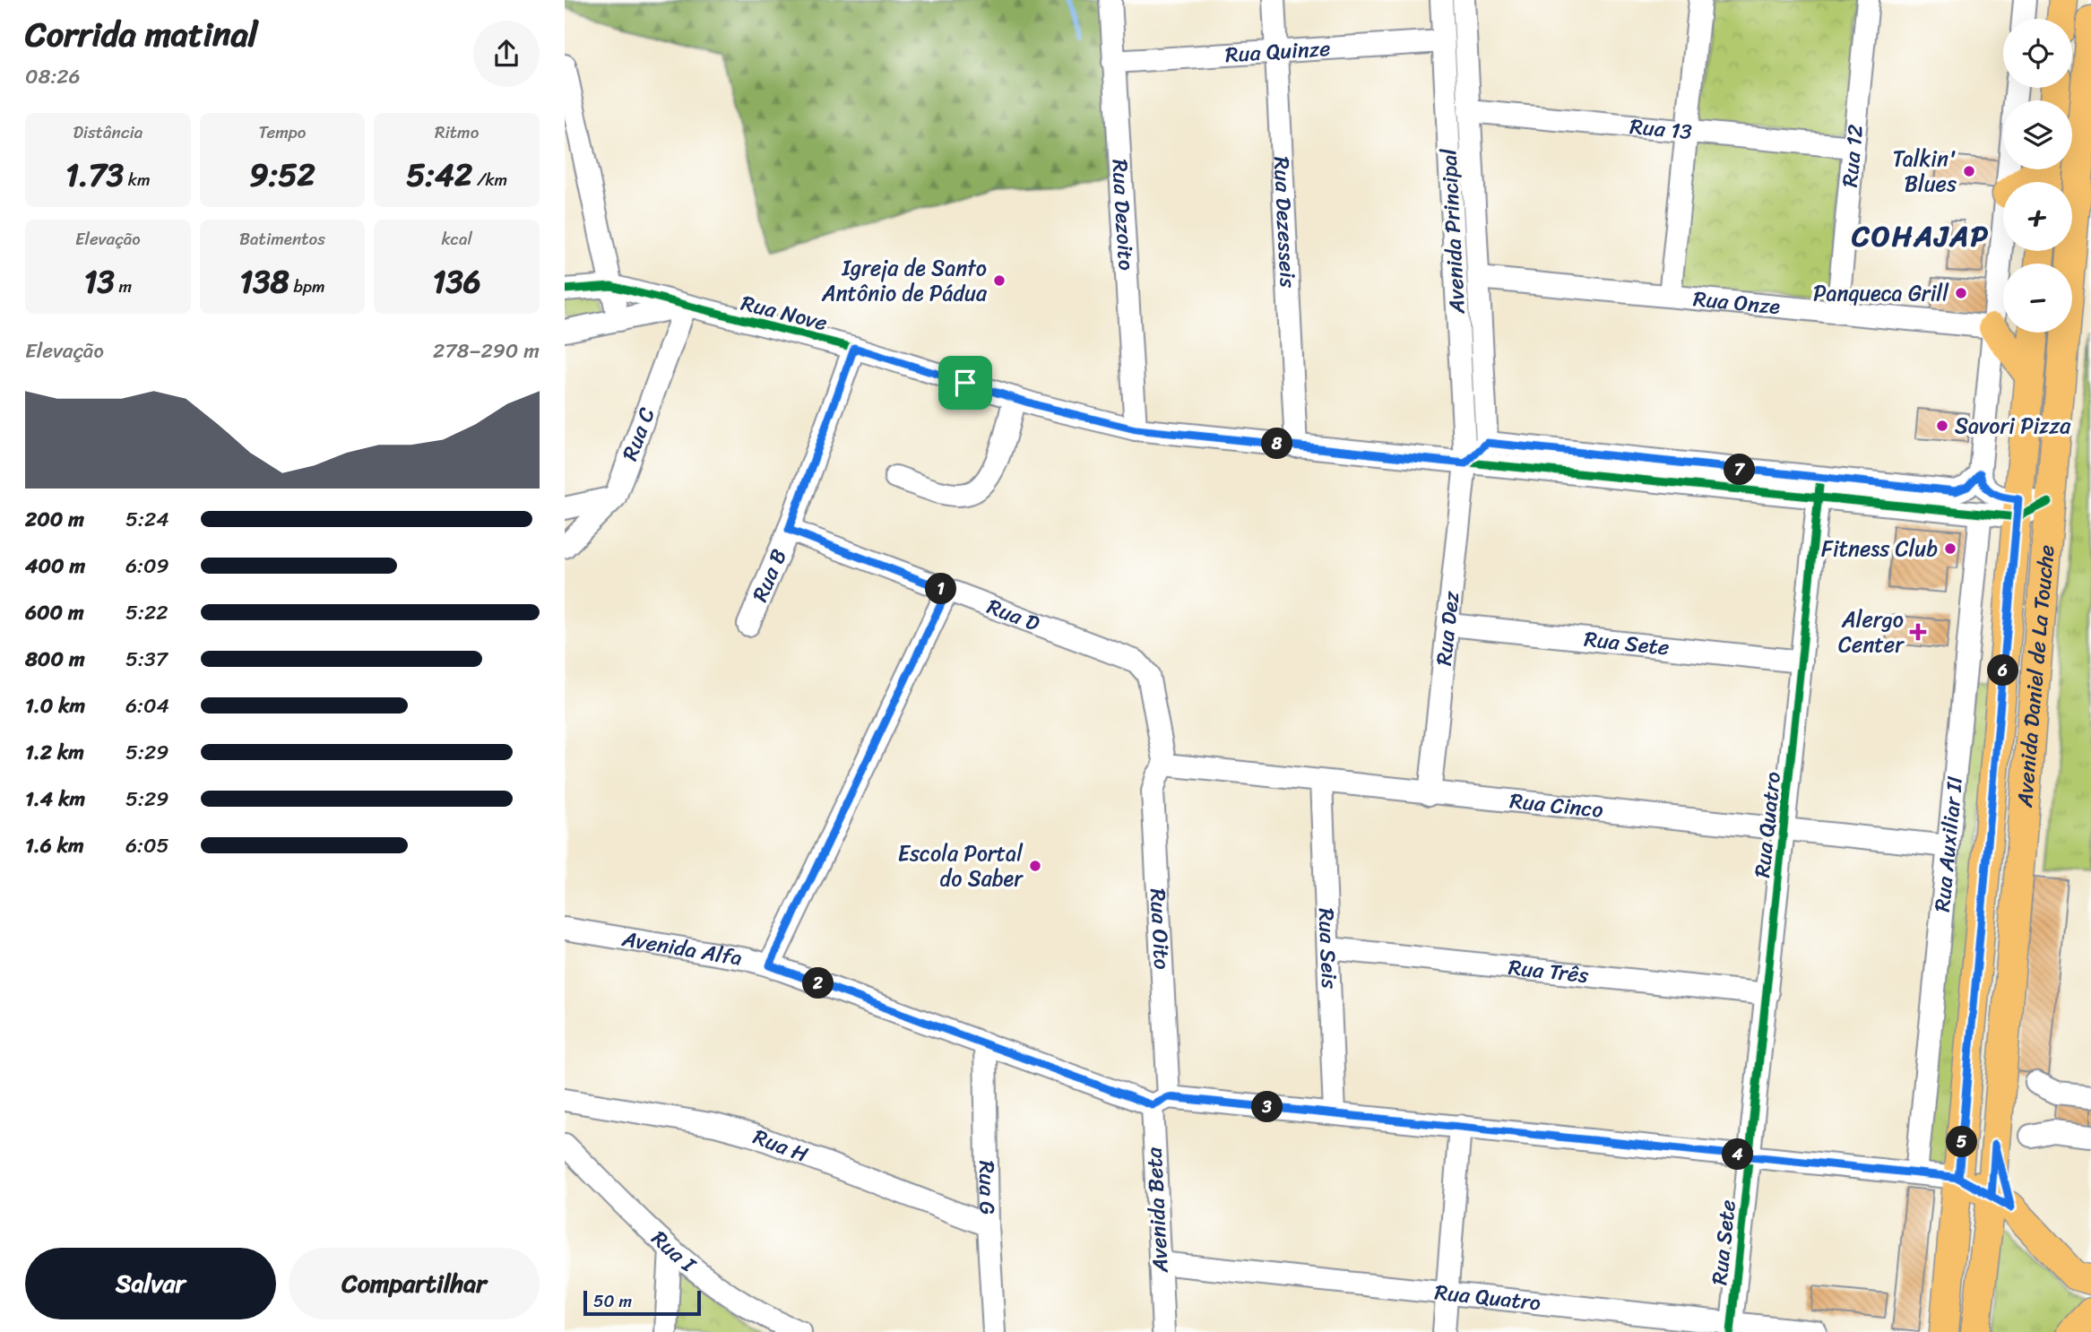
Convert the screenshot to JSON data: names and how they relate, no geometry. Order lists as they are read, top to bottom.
{
  "streets": {
    "main road": ["Avenida Daniel de La Touche"],
    "street": [
      "Rua Quinze",
      "Rua 13",
      "Rua 12",
      "Rua Dezoito",
      "Rua Dezesseis",
      "Avenida Principal",
      "Rua Onze",
      "Rua Nove",
      "Rua C",
      "Rua B",
      "Rua D",
      "Rua Dez",
      "Rua Sete",
      "Rua Cinco",
      "Rua Quatro",
      "Rua Auxiliar II",
      "Rua Oito",
      "Rua Seis",
      "Avenida Alfa",
      "Rua Três",
      "Rua H",
      "Rua G",
      "Avenida Beta",
      "Rua I"
    ]
  },
  "crossings": [
    ["Rua Quinze", "Rua Dezoito"],
    ["Rua Quinze", "Rua Dezesseis"],
    ["Rua Quinze", "Avenida Principal"],
    ["Rua 13", "Rua 12"],
    ["Rua 13", "Avenida Principal"],
    ["Rua 12", "Rua Onze"],
    ["Rua Dezoito", "Rua Nove"],
    ["Rua Dezesseis", "Rua Nove"],
    ["Avenida Principal", "Rua Onze"],
    ["Avenida Principal", "Rua Nove"],
    ["Avenida Principal", "Rua Dez"],
    ["Rua Nove", "Rua C"],
    ["Rua Nove", "Rua B"],
    ["Rua Nove", "Rua Dez"],
    ["Rua B", "Rua D"],
    ["Rua D", "Rua Cinco"],
    ["Rua D", "Rua Oito"],
    ["Rua Dez", "Rua Sete"],
    ["Rua Dez", "Rua Cinco"],
    ["Rua Sete", "Rua Quatro"],
    ["Rua Sete", "Avenida Alfa"],
    ["Avenida Daniel de La Touche", "Avenida Alfa"],
    ["Rua Cinco", "Rua Quatro"],
    ["Rua Cinco", "Rua Auxiliar II"],
    ["Rua Cinco", "Rua Oito"],
    ["Rua Cinco", "Rua Seis"],
    ["Rua Quatro", "Avenida Alfa"],
    ["Rua Quatro", "Rua Três"],
    ["Rua Quatro", "Avenida Beta"],
    ["Rua Auxiliar II", "Avenida Alfa"],
    ["Rua Oito", "Avenida Alfa"],
    ["Rua Oito", "Avenida Beta"],
    ["Rua Seis", "Avenida Alfa"],
    ["Rua Seis", "Rua Três"],
    ["Avenida Alfa", "Rua G"],
    ["Avenida Alfa", "Avenida Beta"],
    ["Rua H", "Rua G"]
  ],
  "districts": ["COHAJAP"],
  "places": {
    "other": [
      "Talkin' Blues",
      "Igreja de Santo Antônio de Pádua",
      "Panqueca Grill",
      "Savori Pizza",
      "Fitness Club",
      "Escola Portal do Saber"
    ],
    "health": ["Alergo Center"]
  },
  "scale_bar": "50 m",
  "page": {
    "heading": ["Corrida matinal", "08:26"],
    "map_buttons": ["+", "−"],
    "stats": [
      ["Distância", "1.73 km"],
      ["Tempo", "9:52"],
      ["Ritmo", "5:42 /km"],
      ["Elevação", "13 m"],
      ["Batimentos", "138 bpm"],
      ["kcal", "136"]
    ],
    "chart": ["Elevação", "278–290 m"],
    "pins": [
      "8",
      "7",
      "1",
      "6",
      "2",
      "3",
      "5",
      "4"
    ],
    "list": [
      {
        "name": "200 m",
        "note": "5:24"
      },
      {
        "name": "400 m",
        "note": "6:09"
      },
      {
        "name": "600 m",
        "note": "5:22"
      },
      {
        "name": "800 m",
        "note": "5:37"
      },
      {
        "name": "1.0 km",
        "note": "6:04"
      },
      {
        "name": "1.2 km",
        "note": "5:29"
      },
      {
        "name": "1.4 km",
        "note": "5:29"
      },
      {
        "name": "1.6 km",
        "note": "6:05"
      }
    ],
    "buttons": ["Salvar", "Compartilhar"],
    "scale": "50 m"
  }
}
